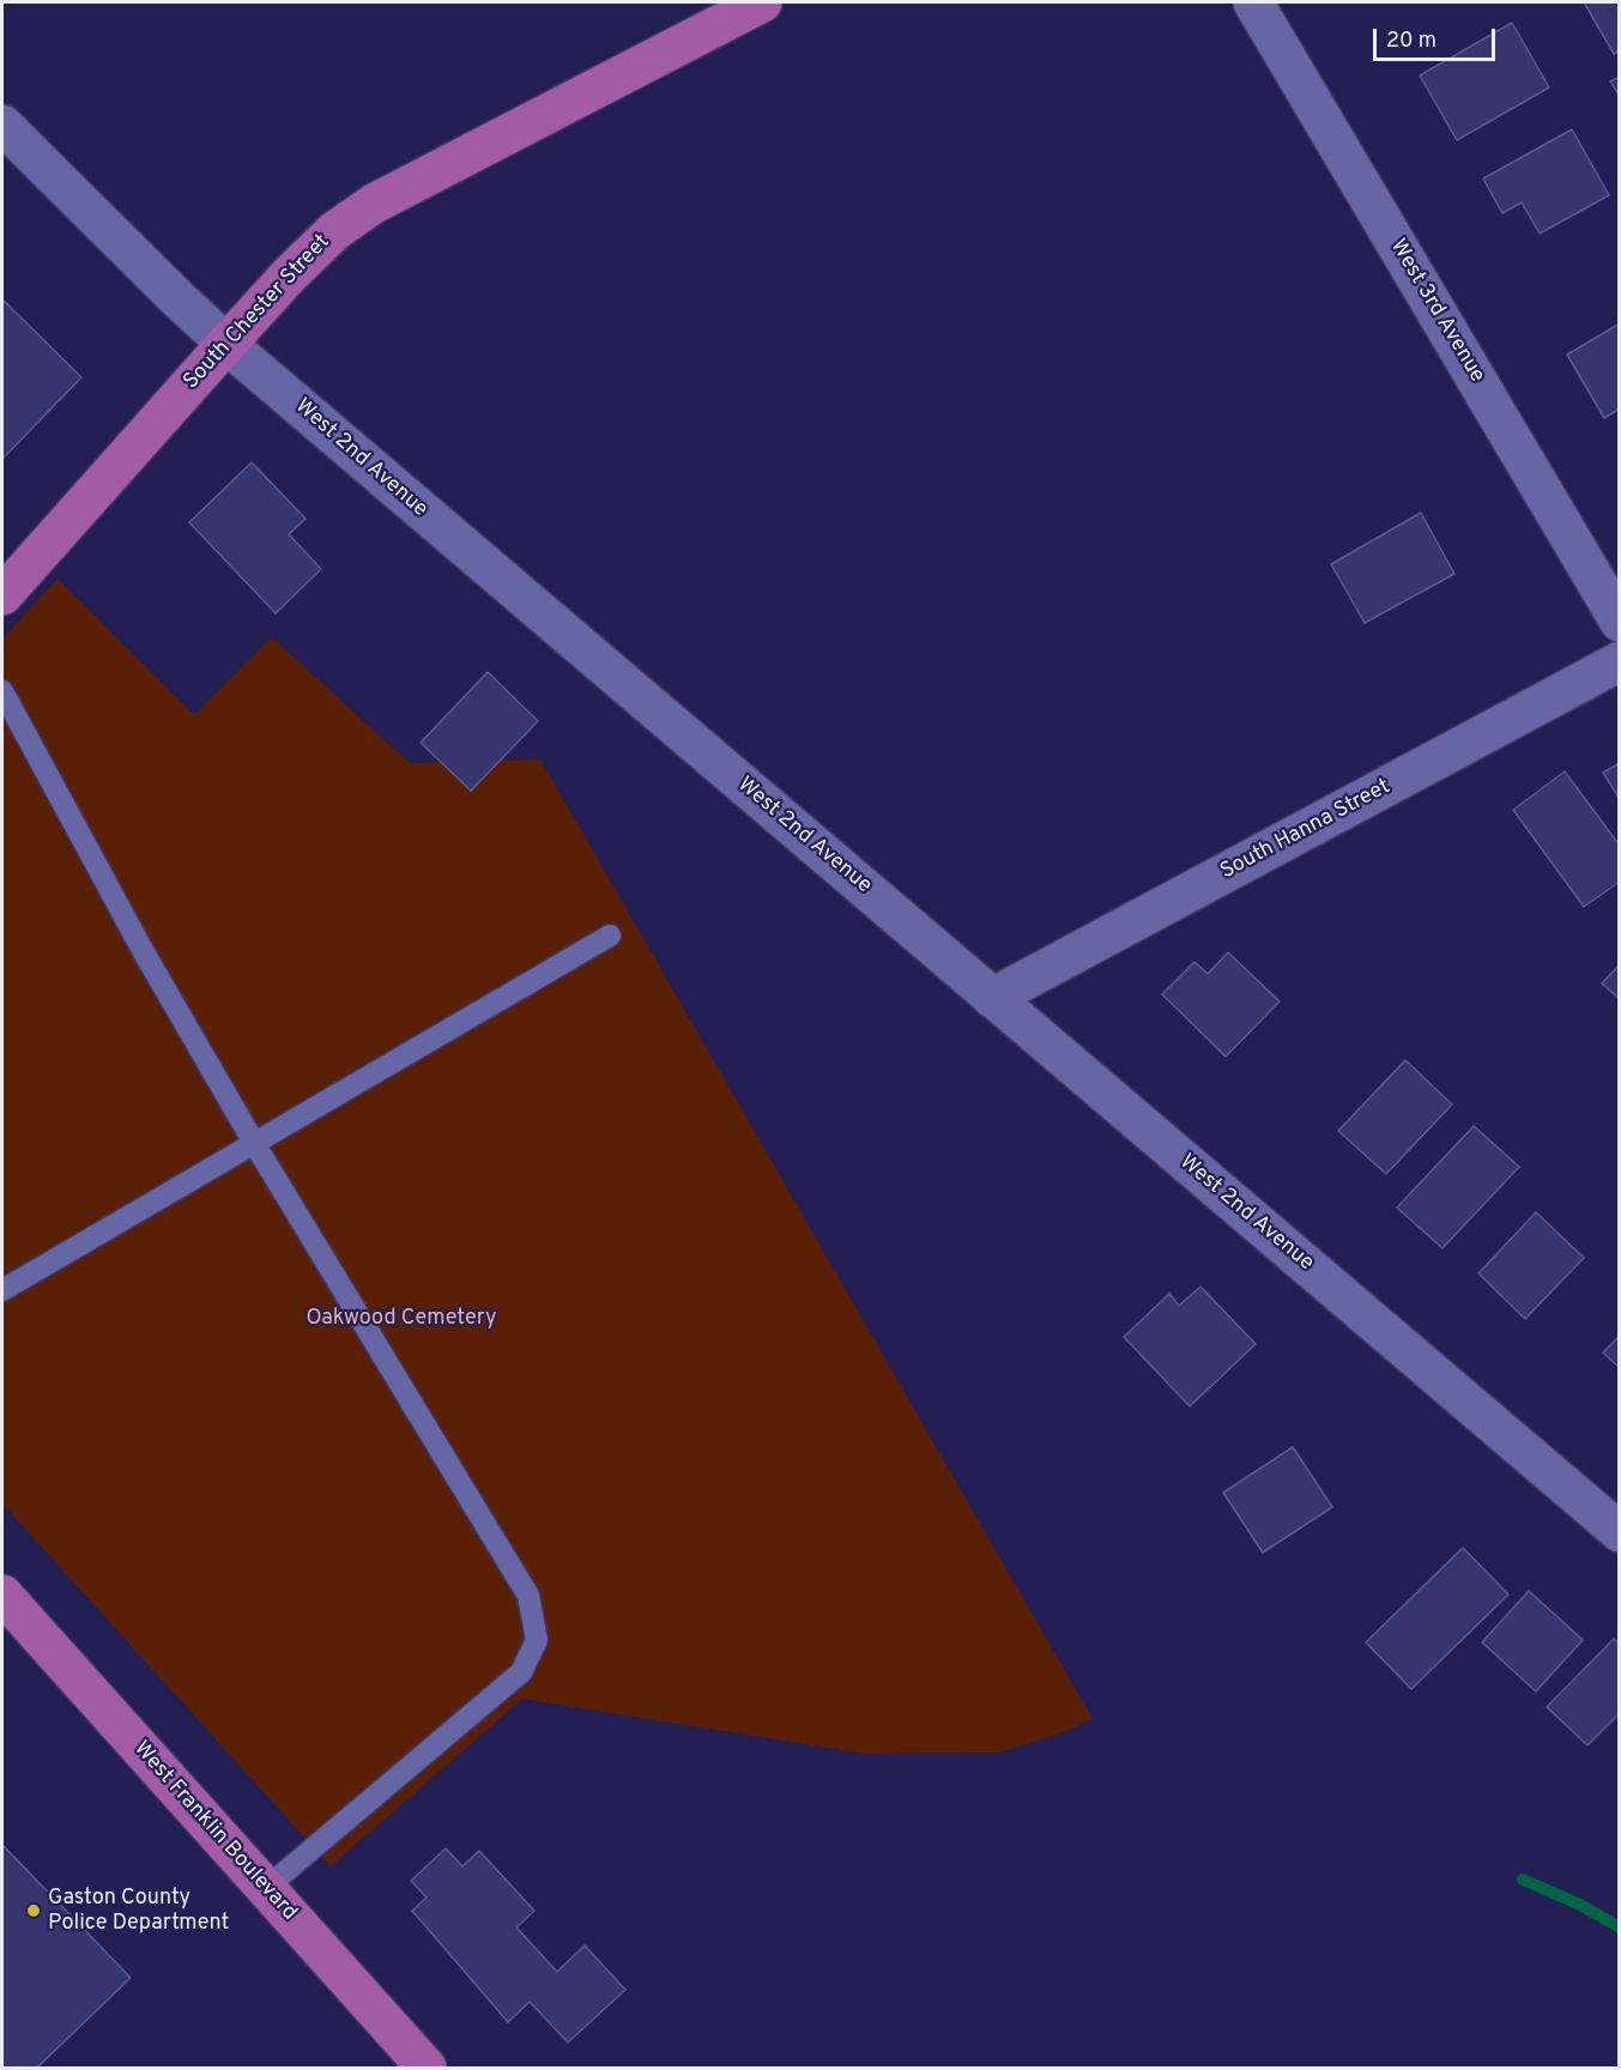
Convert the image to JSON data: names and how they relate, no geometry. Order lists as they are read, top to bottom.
{
  "streets": {
    "main road": ["South Chester Street", "West Franklin Boulevard"],
    "street": ["West 3rd Avenue", "West 2nd Avenue", "South Hanna Street"]
  },
  "crossings": [
    ["South Chester Street", "West 2nd Avenue"],
    ["West 2nd Avenue", "South Hanna Street"]
  ],
  "parks": ["Oakwood Cemetery"],
  "places": ["Gaston County Police Department"],
  "scale_bar": "20 m"
}
